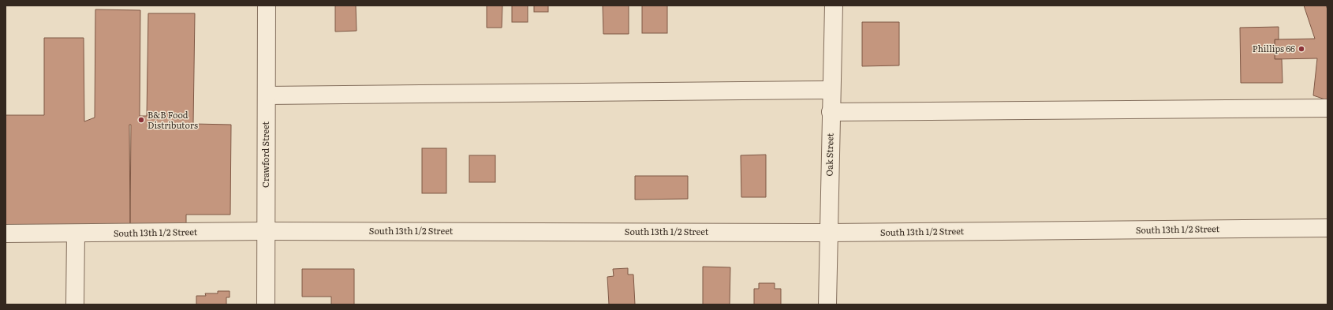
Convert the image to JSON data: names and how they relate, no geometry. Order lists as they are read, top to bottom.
{
  "streets": {
    "street": ["Crawford Street", "Oak Street", "South 13th 1/2 Street"]
  },
  "crossings": [
    ["Crawford Street", "South 13th 1/2 Street"],
    ["Oak Street", "South 13th 1/2 Street"]
  ],
  "places": ["Phillips 66", "B&B Food Distributors"]
}
